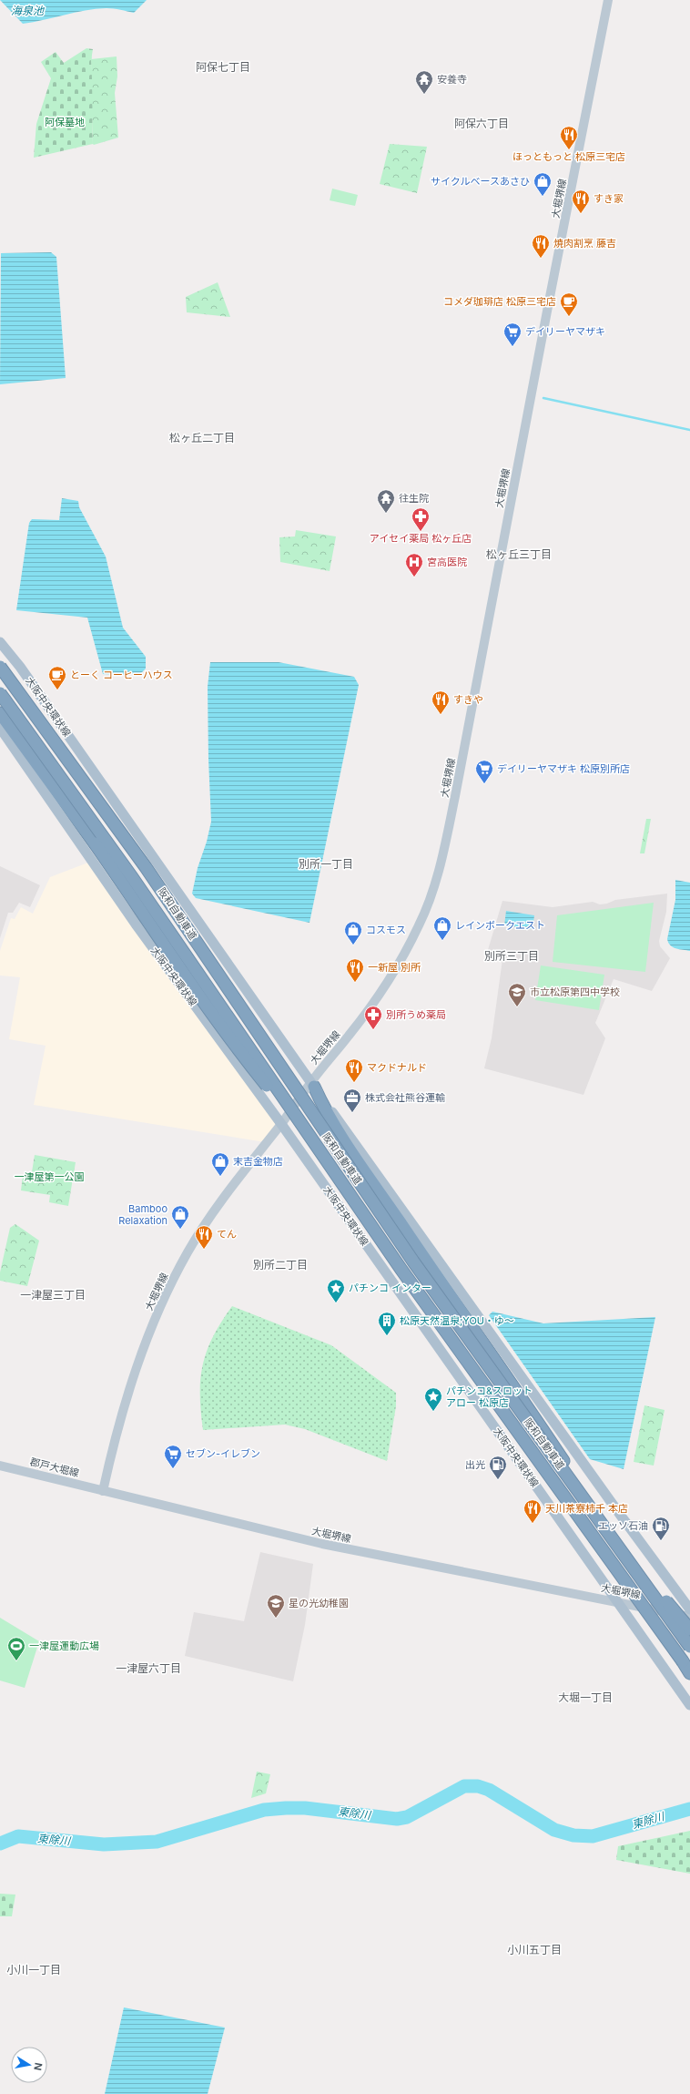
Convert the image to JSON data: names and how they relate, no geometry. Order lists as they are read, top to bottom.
{
  "streets": {
    "highway": ["阪和自動車道"],
    "main road": ["大堀堺線", "大阪中央環状線", "郡戸大堀線"]
  },
  "crossings": [
    ["大堀堺線", "大阪中央環状線"],
    ["大堀堺線", "郡戸大堀線"]
  ],
  "districts": [
    "阿保七丁目",
    "阿保六丁目",
    "松ヶ丘二丁目",
    "松ヶ丘三丁目",
    "別所一丁目",
    "別所三丁目",
    "別所二丁目",
    "一津屋三丁目",
    "一津屋六丁目",
    "大堀一丁目",
    "小川五丁目",
    "小川一丁目"
  ],
  "water": ["海泉池", "東除川"],
  "parks": ["阿保墓地", "一津屋第一公園"],
  "places": {
    "temple": ["安養寺", "往生院"],
    "restaurant": [
      "ほっともっと 松原三宅店",
      "すき家",
      "焼肉割烹 藤吉",
      "すきや",
      "一新屋 別所",
      "マクドナルド",
      "てん",
      "天川茶寮柿千 本店"
    ],
    "shop": [
      "サイクルベースあさひ",
      "レインボークエスト",
      "コスモス",
      "末吉金物店",
      "Bamboo Relaxation"
    ],
    "cafe": ["コメダ珈琲店 松原三宅店", "とーく コーヒーハウス"],
    "supermarket": ["デイリーヤマザキ", "デイリーヤマザキ 松原別所店", "セブン-イレブン"],
    "pharmacy": ["アイセイ薬局 松ヶ丘店", "別所うめ薬局"],
    "hospital": ["宮高医院"],
    "school or university": ["市立松原第四中学校", "星の光幼稚園"],
    "office": ["株式会社熊谷運輸"],
    "place": ["パチンコ インター", "パチンコ&スロット アロー 松原店"],
    "building": ["松原天然温泉;YOU・ゆ〜"],
    "fuel station": ["出光", "エッソ石油"],
    "sports": ["一津屋運動広場"]
  },
  "north": "right"
}
